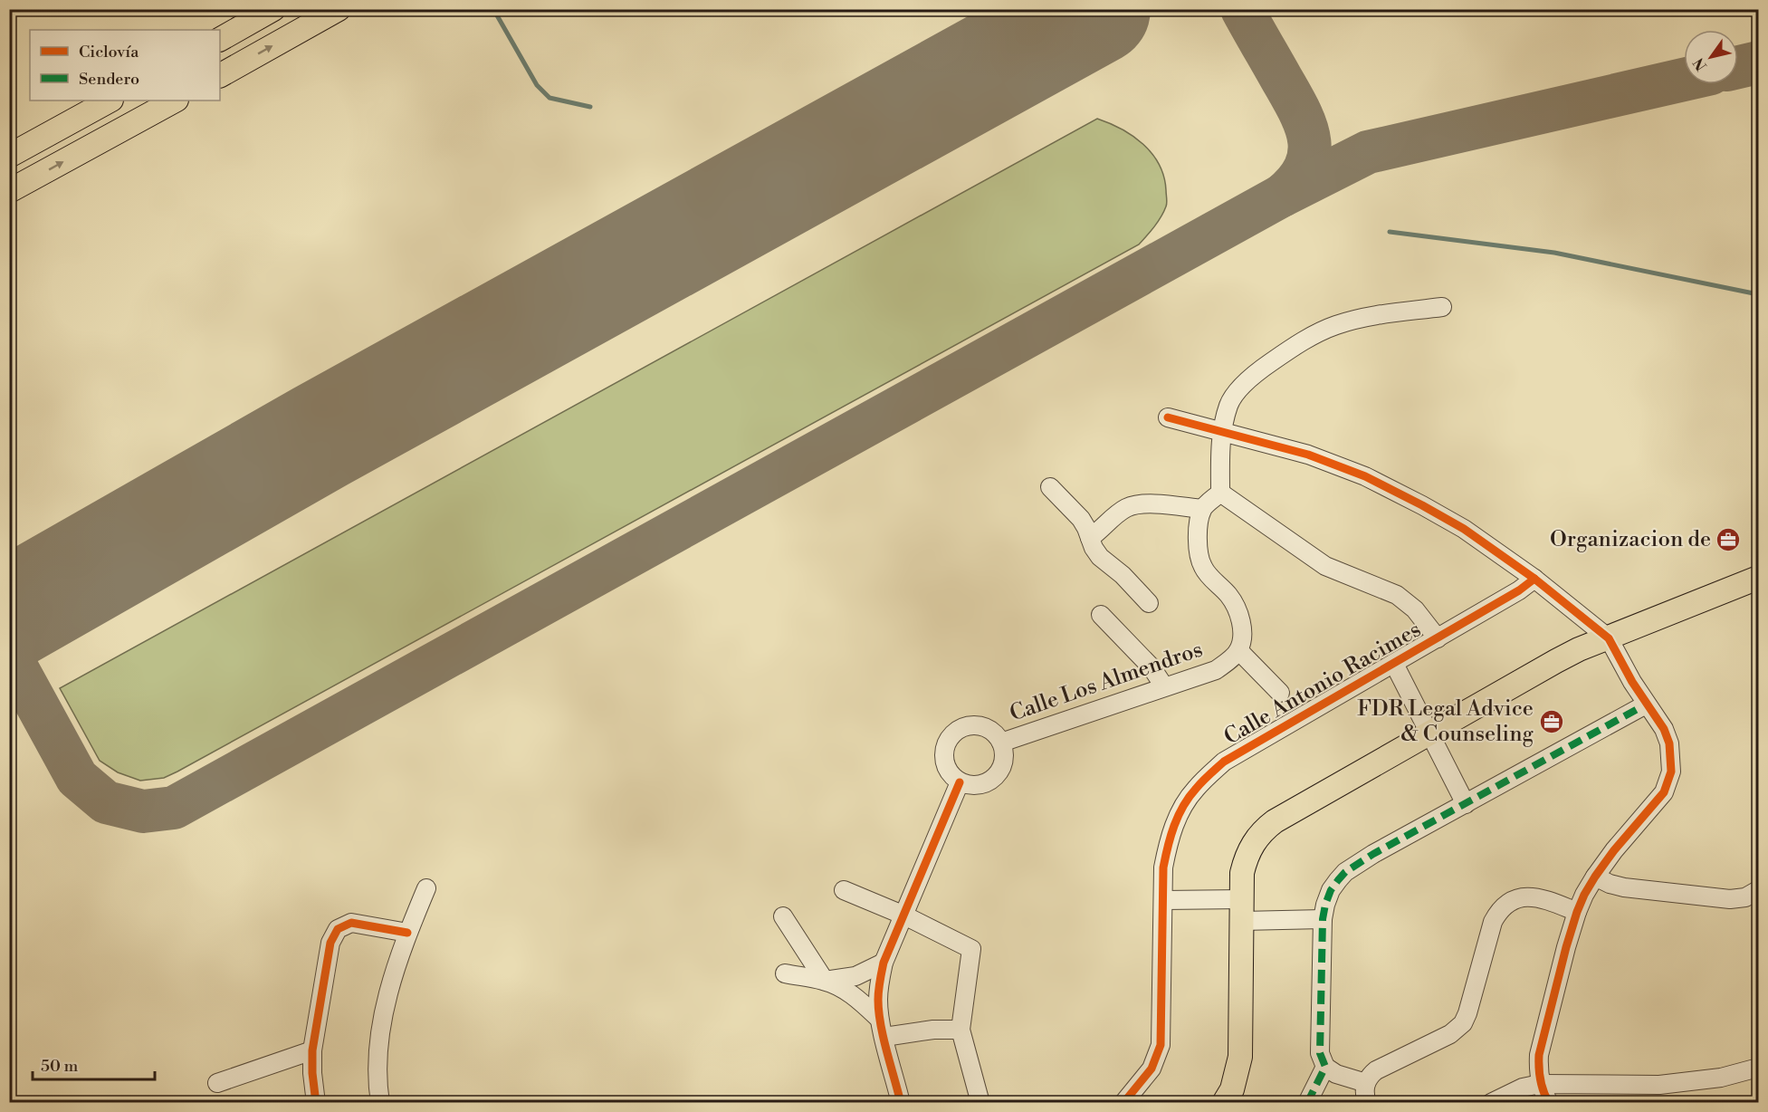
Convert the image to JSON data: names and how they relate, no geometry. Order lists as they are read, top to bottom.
{
  "streets": {
    "street": ["Calle Los Almendros", "Calle Antonio Racimes"]
  },
  "places": {
    "office": ["Organizacion de", "FDR Legal Advice & Counseling"]
  },
  "legend": ["Ciclovía", "Sendero"],
  "scale_bar": "50 m",
  "north": "bottom left"
}
